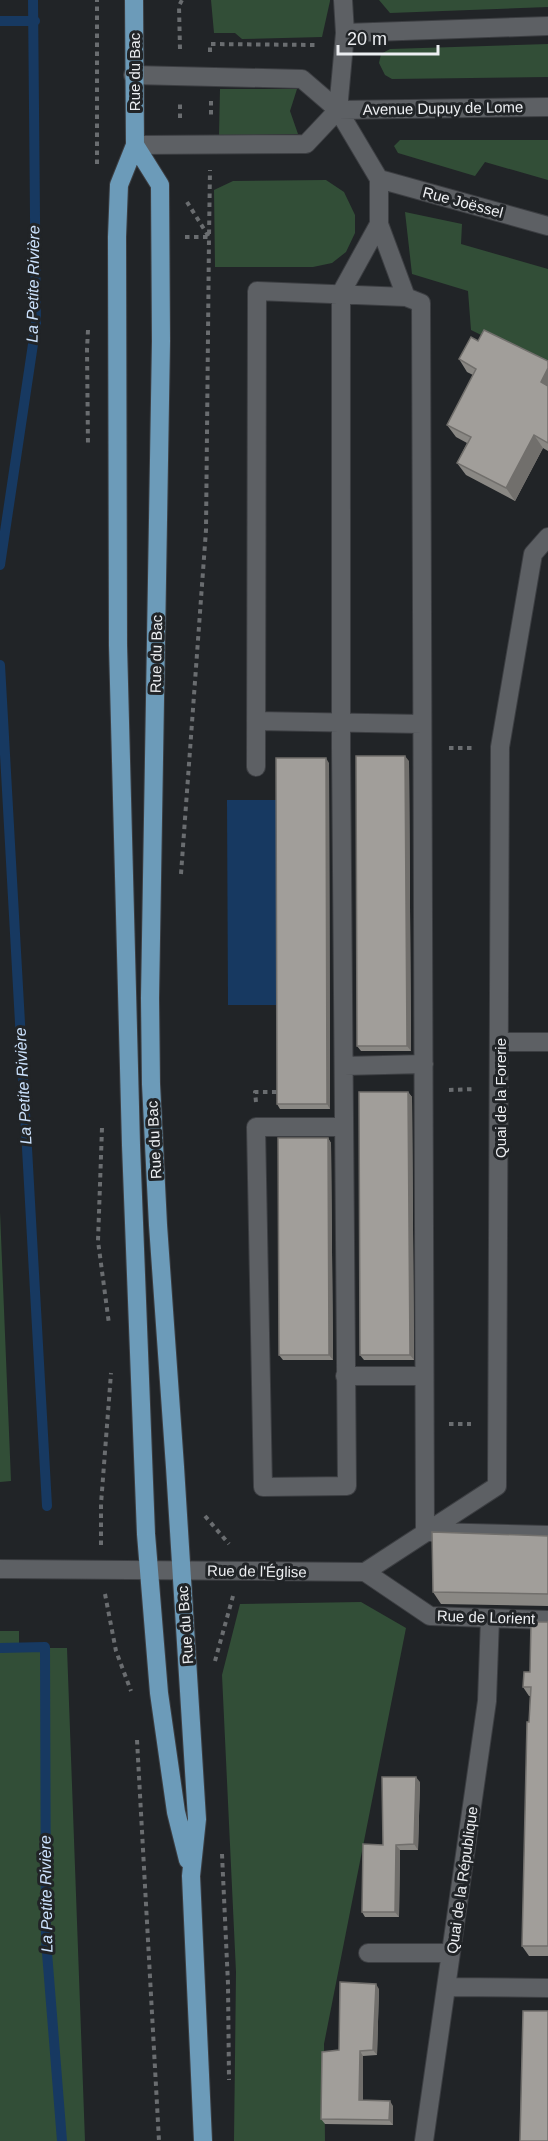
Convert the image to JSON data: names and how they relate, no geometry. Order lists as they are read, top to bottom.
{
  "streets": {
    "main road": ["Rue du Bac"],
    "street": [
      "Avenue Dupuy de Lome",
      "Rue Joëssel",
      "Quai de la Forerie",
      "Rue de l'Église",
      "Rue de Lorient",
      "Quai de la République"
    ]
  },
  "crossings": [
    ["Rue du Bac", "Rue de l'Église"],
    ["Quai de la Forerie", "Rue de l'Église"],
    ["Quai de la Forerie", "Rue de Lorient"],
    ["Rue de l'Église", "Rue de Lorient"],
    ["Rue de Lorient", "Quai de la République"]
  ],
  "water": ["La Petite Rivière"],
  "scale_bar": "20 m"
}
